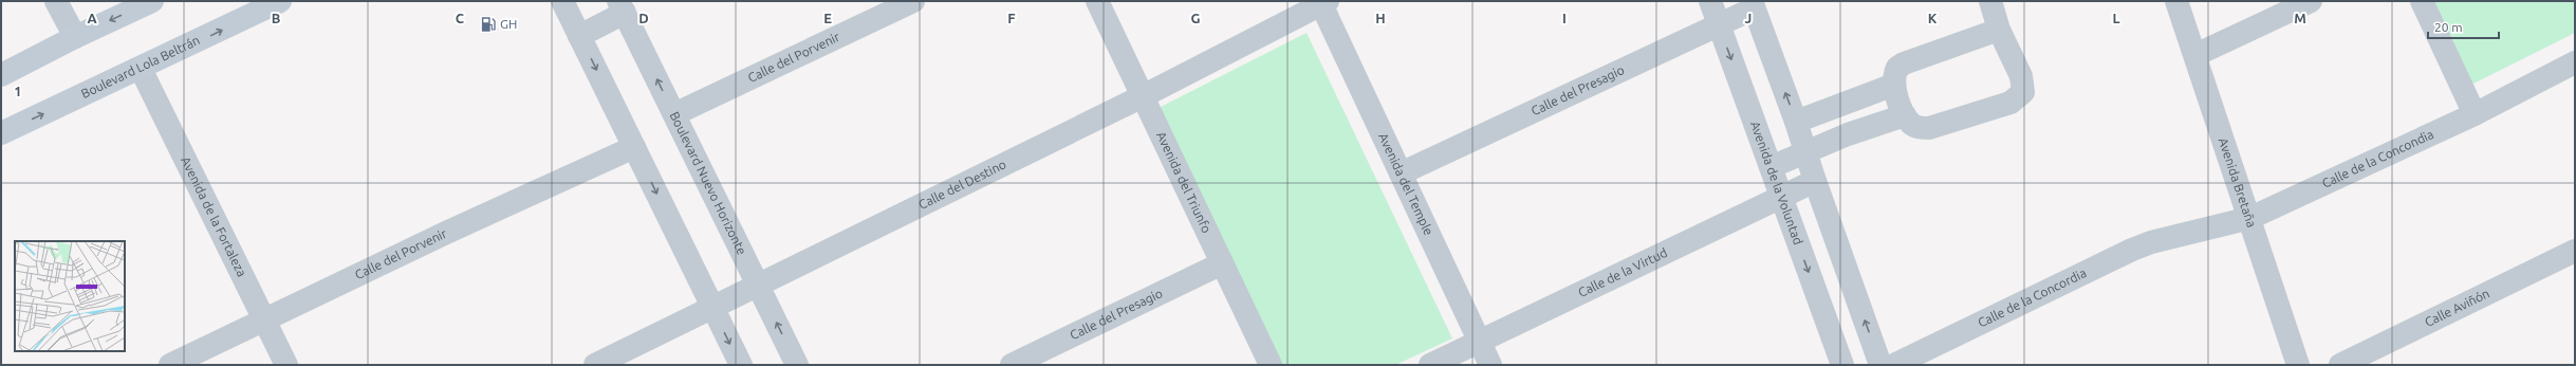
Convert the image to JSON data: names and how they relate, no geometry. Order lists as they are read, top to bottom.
{
  "streets": {
    "main road": ["Boulevard Lola Beltrán"],
    "street": [
      "Calle del Porvenir",
      "Calle del Presagio",
      "Calle de la Concondia",
      "Boulevard Nuevo Horizonte",
      "Avenida del Triunfo",
      "Avenida de la Voluntad",
      "Avenida Bretaña",
      "Avenida del Temple",
      "Calle del Destino",
      "Avenida de la Fortaleza",
      "Calle de la Virtud",
      "Calle de la Concordia",
      "Calle Aviñón"
    ]
  },
  "crossings": [
    ["Calle del Porvenir", "Boulevard Nuevo Horizonte"],
    ["Calle del Porvenir", "Avenida de la Fortaleza"],
    ["Boulevard Lola Beltrán", "Avenida de la Fortaleza"],
    ["Calle del Presagio", "Avenida del Triunfo"],
    ["Calle del Presagio", "Avenida de la Voluntad"],
    ["Calle del Presagio", "Avenida del Temple"],
    ["Calle de la Concondia", "Avenida Bretaña"],
    ["Calle de la Concondia", "Calle de la Concordia"],
    ["Boulevard Nuevo Horizonte", "Calle del Destino"],
    ["Avenida del Triunfo", "Calle del Destino"],
    ["Avenida de la Voluntad", "Calle de la Virtud"],
    ["Avenida del Temple", "Calle del Destino"],
    ["Avenida del Temple", "Calle de la Virtud"]
  ],
  "places": {
    "fuel station": ["GH"]
  },
  "scale_bar": "20 m",
  "grid": {
    "columns": [
      "A",
      "B",
      "C",
      "D",
      "E",
      "F",
      "G",
      "H",
      "I",
      "J",
      "K",
      "L",
      "M"
    ],
    "rows": ["1"]
  }
}
